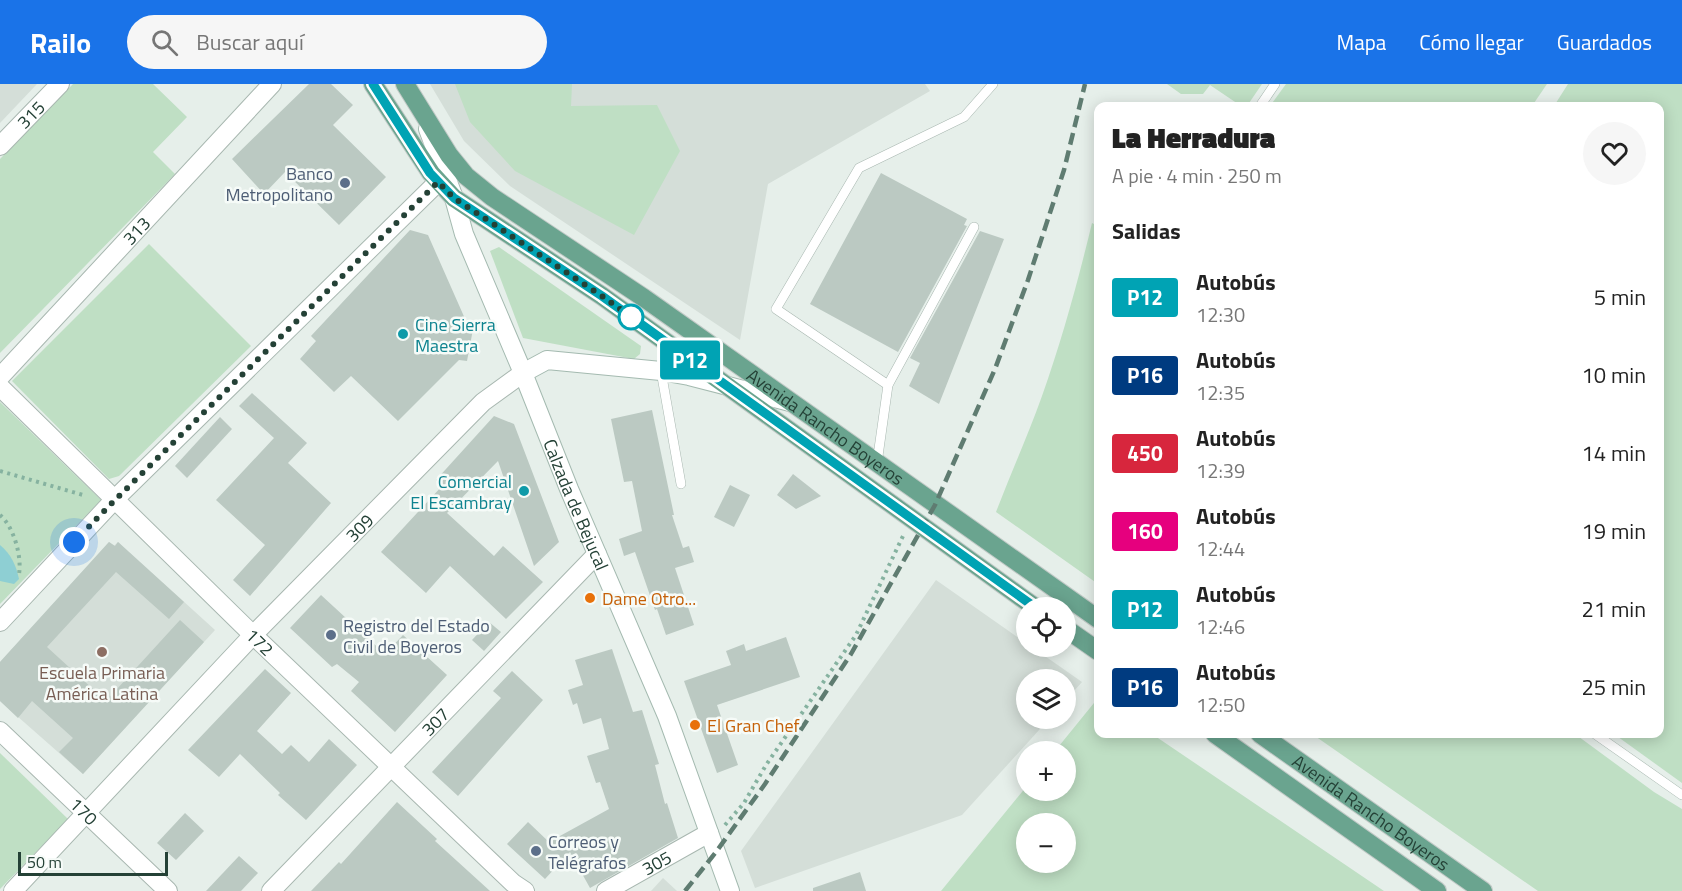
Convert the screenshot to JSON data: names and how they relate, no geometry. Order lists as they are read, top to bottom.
{
  "streets": {
    "main road": ["Avenida Rancho Boyeros"],
    "street": [
      "315",
      "313",
      "Calzada de Bejucal",
      "309",
      "172",
      "307",
      "170",
      "305"
    ]
  },
  "crossings": [
    ["Avenida Rancho Boyeros", "Calzada de Bejucal"],
    ["Avenida Rancho Boyeros", "309"],
    ["Calzada de Bejucal", "309"],
    ["Calzada de Bejucal", "307"],
    ["Calzada de Bejucal", "305"],
    ["309", "172"],
    ["309", "170"],
    ["172", "307"]
  ],
  "places": [
    "Banco Metropolitano",
    "Cine Sierra Maestra",
    "Comercial El Escambray",
    "Dame Otro...",
    "Registro del Estado Civil de Boyeros",
    "Escuela Primaria América Latina",
    "El Gran Chef",
    "Correos y Telégrafos"
  ],
  "lines": ["bus line P12"],
  "scale_bar": "50 m",
  "page": {
    "header": "Railo",
    "search": "Buscar aquí",
    "nav": ["Mapa", "Cómo llegar", "Guardados"],
    "on_map": "P12",
    "heading": [
      ["La Herradura", "A pie · 4 min · 250 m"],
      "Salidas"
    ],
    "list": [
      {
        "mark": "P12",
        "name": "Autobús",
        "note": "12:30",
        "value": "5 min"
      },
      {
        "mark": "P16",
        "name": "Autobús",
        "note": "12:35",
        "value": "10 min"
      },
      {
        "mark": "450",
        "name": "Autobús",
        "note": "12:39",
        "value": "14 min"
      },
      {
        "mark": "160",
        "name": "Autobús",
        "note": "12:44",
        "value": "19 min"
      },
      {
        "mark": "P12",
        "name": "Autobús",
        "note": "12:46",
        "value": "21 min"
      },
      {
        "mark": "P16",
        "name": "Autobús",
        "note": "12:50",
        "value": "25 min"
      }
    ],
    "map_buttons": ["+", "−"],
    "scale": "50 m"
  }
}
